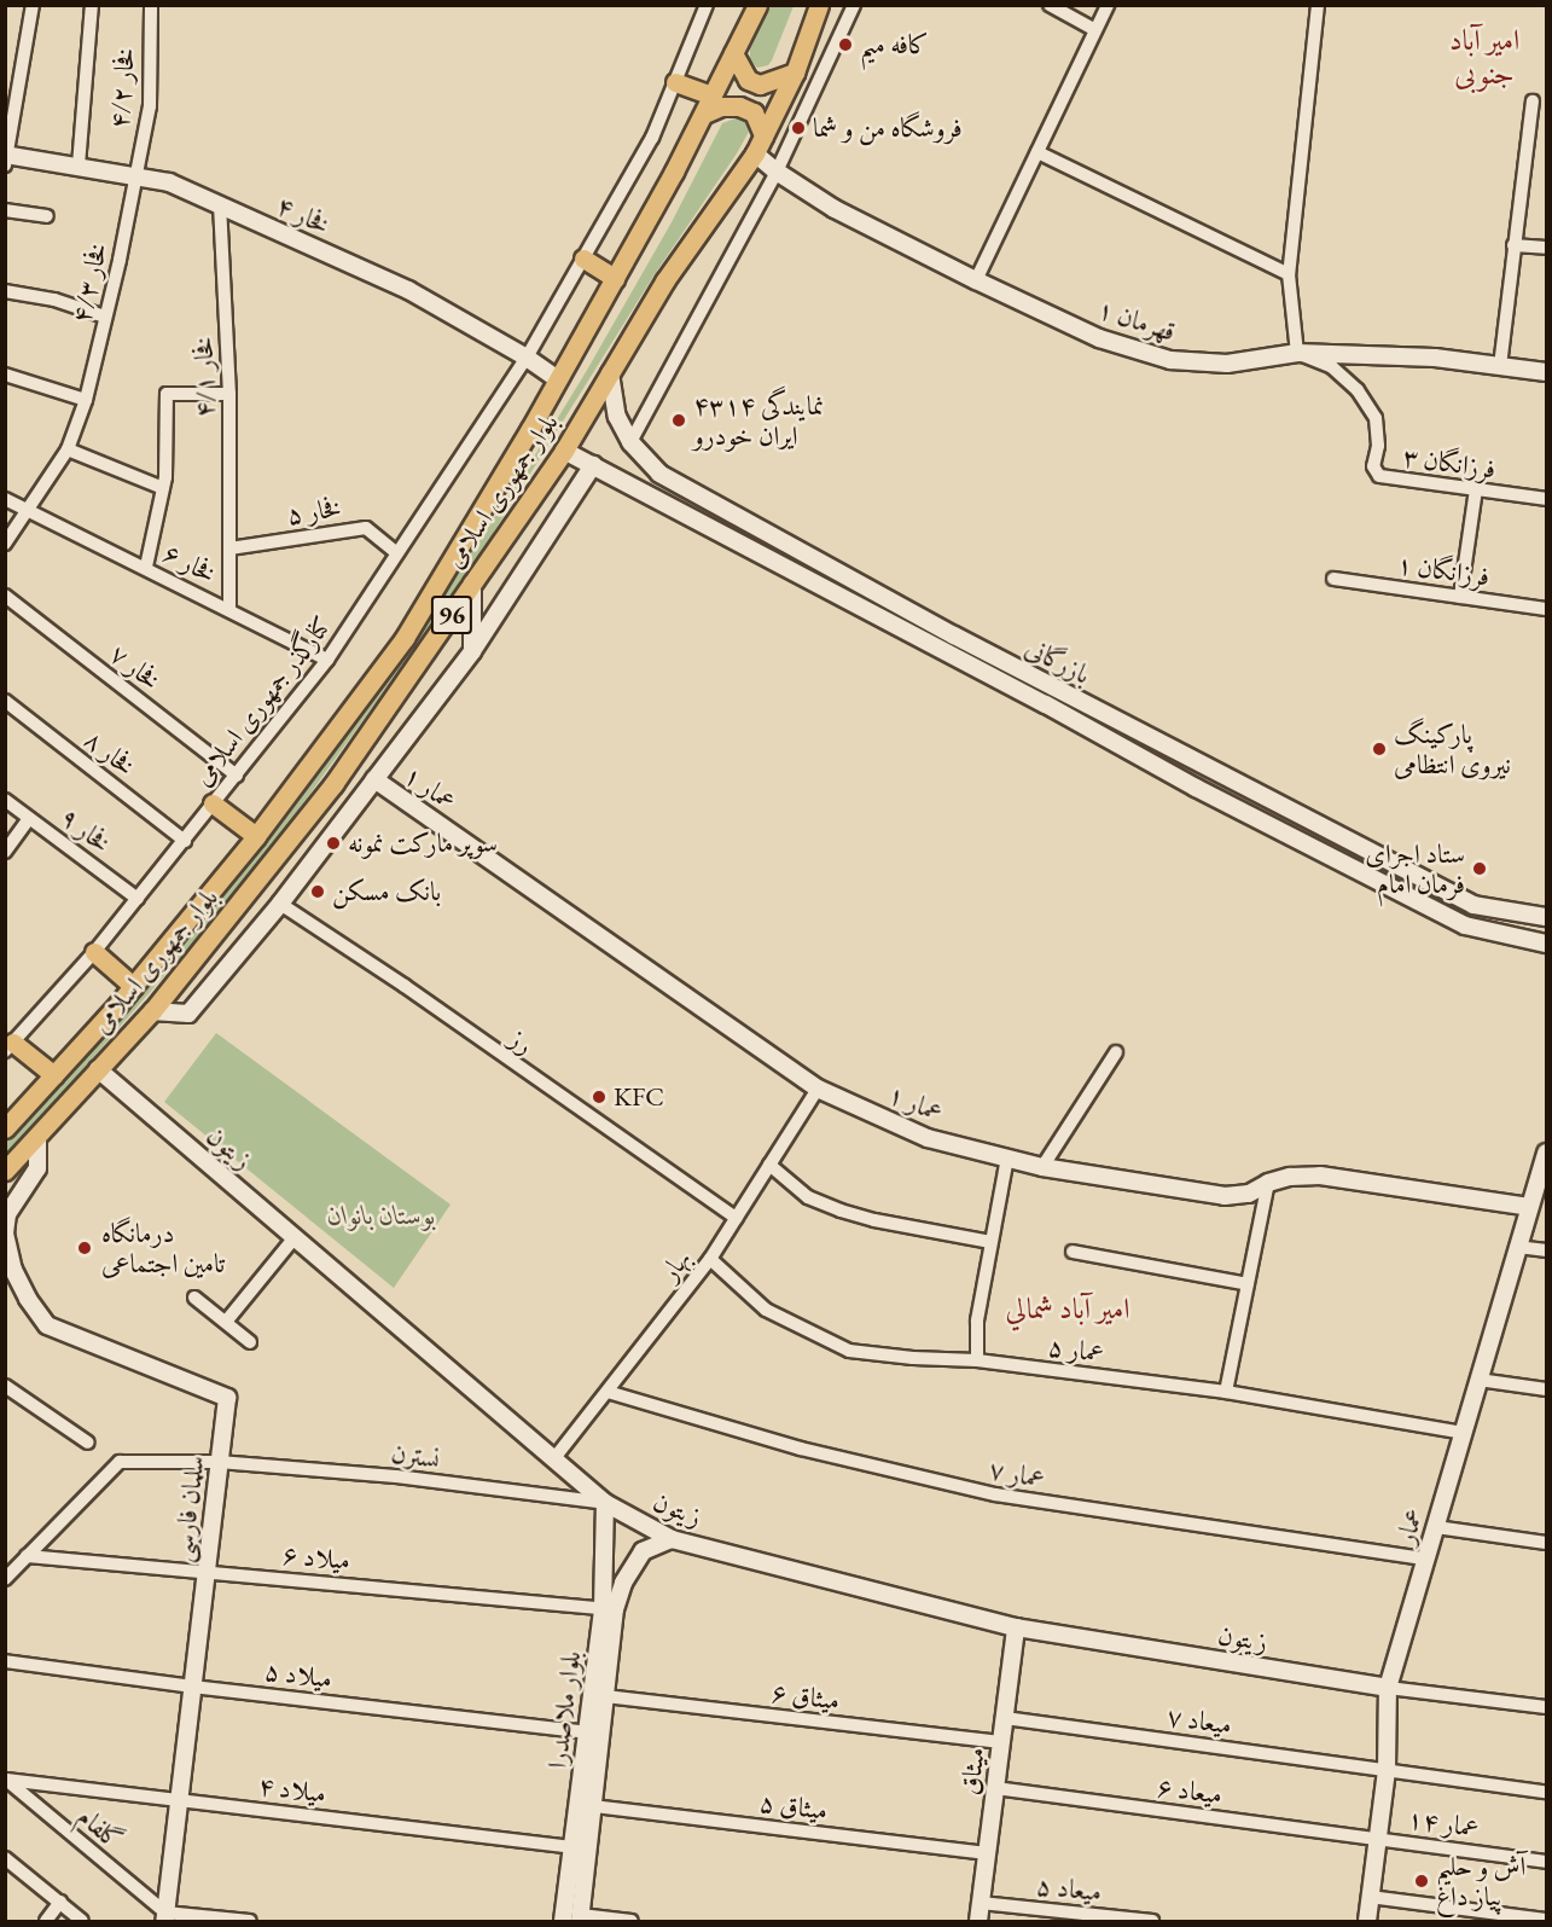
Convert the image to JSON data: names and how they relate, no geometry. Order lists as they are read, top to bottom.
{
  "streets": {
    "main road": ["بلوار جمهوری اسلامی", "96"],
    "street": [
      "فخار ۴/۲",
      "فخار ۴",
      "فخار ۴/۳",
      "قهرمان ۱",
      "فخار ۴/۱",
      "فرزانگان ۳",
      "فخار ۵",
      "فخار ۶",
      "فرزانگان ۱",
      "بازرگانی",
      "فخار ۷",
      "کنارگذر جمهوری اسلامی",
      "فخار ۸",
      "عمار ۱",
      "فخار ۹",
      "رز",
      "زیتون",
      "بهار",
      "عمار ۵",
      "نسترن",
      "عمار ۷",
      "سلمان فارسی",
      "عمار",
      "میلاد ۶",
      "میلاد ۵",
      "میثاق ۶",
      "بلوار ملاصدرا",
      "میعاد ۷",
      "میثاق",
      "میلاد ۴",
      "میعاد ۶",
      "میثاق ۵",
      "عمار ۱۴",
      "گلفام",
      "میعاد ۵"
    ]
  },
  "crossings": [
    ["فخار ۴/۲", "فخار ۴"],
    ["فخار ۴/۲", "فخار ۴/۳"],
    ["فخار ۴", "فخار ۴/۳"],
    ["فخار ۴", "فخار ۴/۱"],
    ["فخار ۴", "بلوار جمهوری اسلامی"],
    ["فخار ۴", "کنارگذر جمهوری اسلامی"],
    ["فخار ۴/۳", "فخار ۶"],
    ["قهرمان ۱", "فرزانگان ۳"],
    ["قهرمان ۱", "بلوار جمهوری اسلامی"],
    ["فخار ۴/۱", "فخار ۵"],
    ["فخار ۴/۱", "فخار ۶"],
    ["بلوار جمهوری اسلامی", "بازرگانی"],
    ["بلوار جمهوری اسلامی", "زیتون"],
    ["بلوار جمهوری اسلامی", "سلمان فارسی"],
    ["فخار ۵", "کنارگذر جمهوری اسلامی"],
    ["فخار ۶", "کنارگذر جمهوری اسلامی"],
    ["فخار ۷", "کنارگذر جمهوری اسلامی"],
    ["کنارگذر جمهوری اسلامی", "فخار ۸"],
    ["کنارگذر جمهوری اسلامی", "فخار ۹"],
    ["عمار ۱", "بهار"],
    ["عمار ۱", "عمار"],
    ["رز", "بهار"],
    ["زیتون", "بهار"],
    ["زیتون", "نسترن"],
    ["زیتون", "عمار"],
    ["زیتون", "بلوار ملاصدرا"],
    ["زیتون", "میثاق"],
    ["بهار", "عمار ۵"],
    ["بهار", "عمار ۷"],
    ["عمار ۵", "عمار"],
    ["نسترن", "سلمان فارسی"],
    ["نسترن", "میلاد ۶"],
    ["نسترن", "بلوار ملاصدرا"],
    ["عمار ۷", "عمار"],
    ["سلمان فارسی", "میلاد ۶"],
    ["سلمان فارسی", "میلاد ۵"],
    ["سلمان فارسی", "میلاد ۴"],
    ["سلمان فارسی", "گلفام"],
    ["عمار", "میعاد ۷"],
    ["عمار", "میعاد ۶"],
    ["عمار", "عمار ۱۴"],
    ["میلاد ۶", "بلوار ملاصدرا"],
    ["میلاد ۵", "بلوار ملاصدرا"],
    ["میثاق ۶", "بلوار ملاصدرا"],
    ["میثاق ۶", "میثاق"],
    ["بلوار ملاصدرا", "میلاد ۴"],
    ["بلوار ملاصدرا", "میثاق ۵"],
    ["میعاد ۷", "میثاق"],
    ["میثاق", "میعاد ۶"],
    ["میثاق", "میثاق ۵"],
    ["میثاق", "میعاد ۵"],
    ["میلاد ۴", "گلفام"],
    ["میعاد ۶", "عمار ۱۴"]
  ],
  "districts": ["امير آباد جنوبی", "امیر آباد شمالي"],
  "parks": ["بوستان بانوان"],
  "places": [
    "کافه میم",
    "فروشگاه من و شما",
    "نمایندگی ۴۳۱۴ ایران خودرو",
    "پارکینگ نیروی انتظامی",
    "سوپر مارکت نمونه",
    "ستاد اجرای فرمان امام",
    "بانک مسکن",
    "KFC",
    "درمانگاه تامین اجتماعی",
    "آش و حلیم پیاز داغ"
  ]
}
